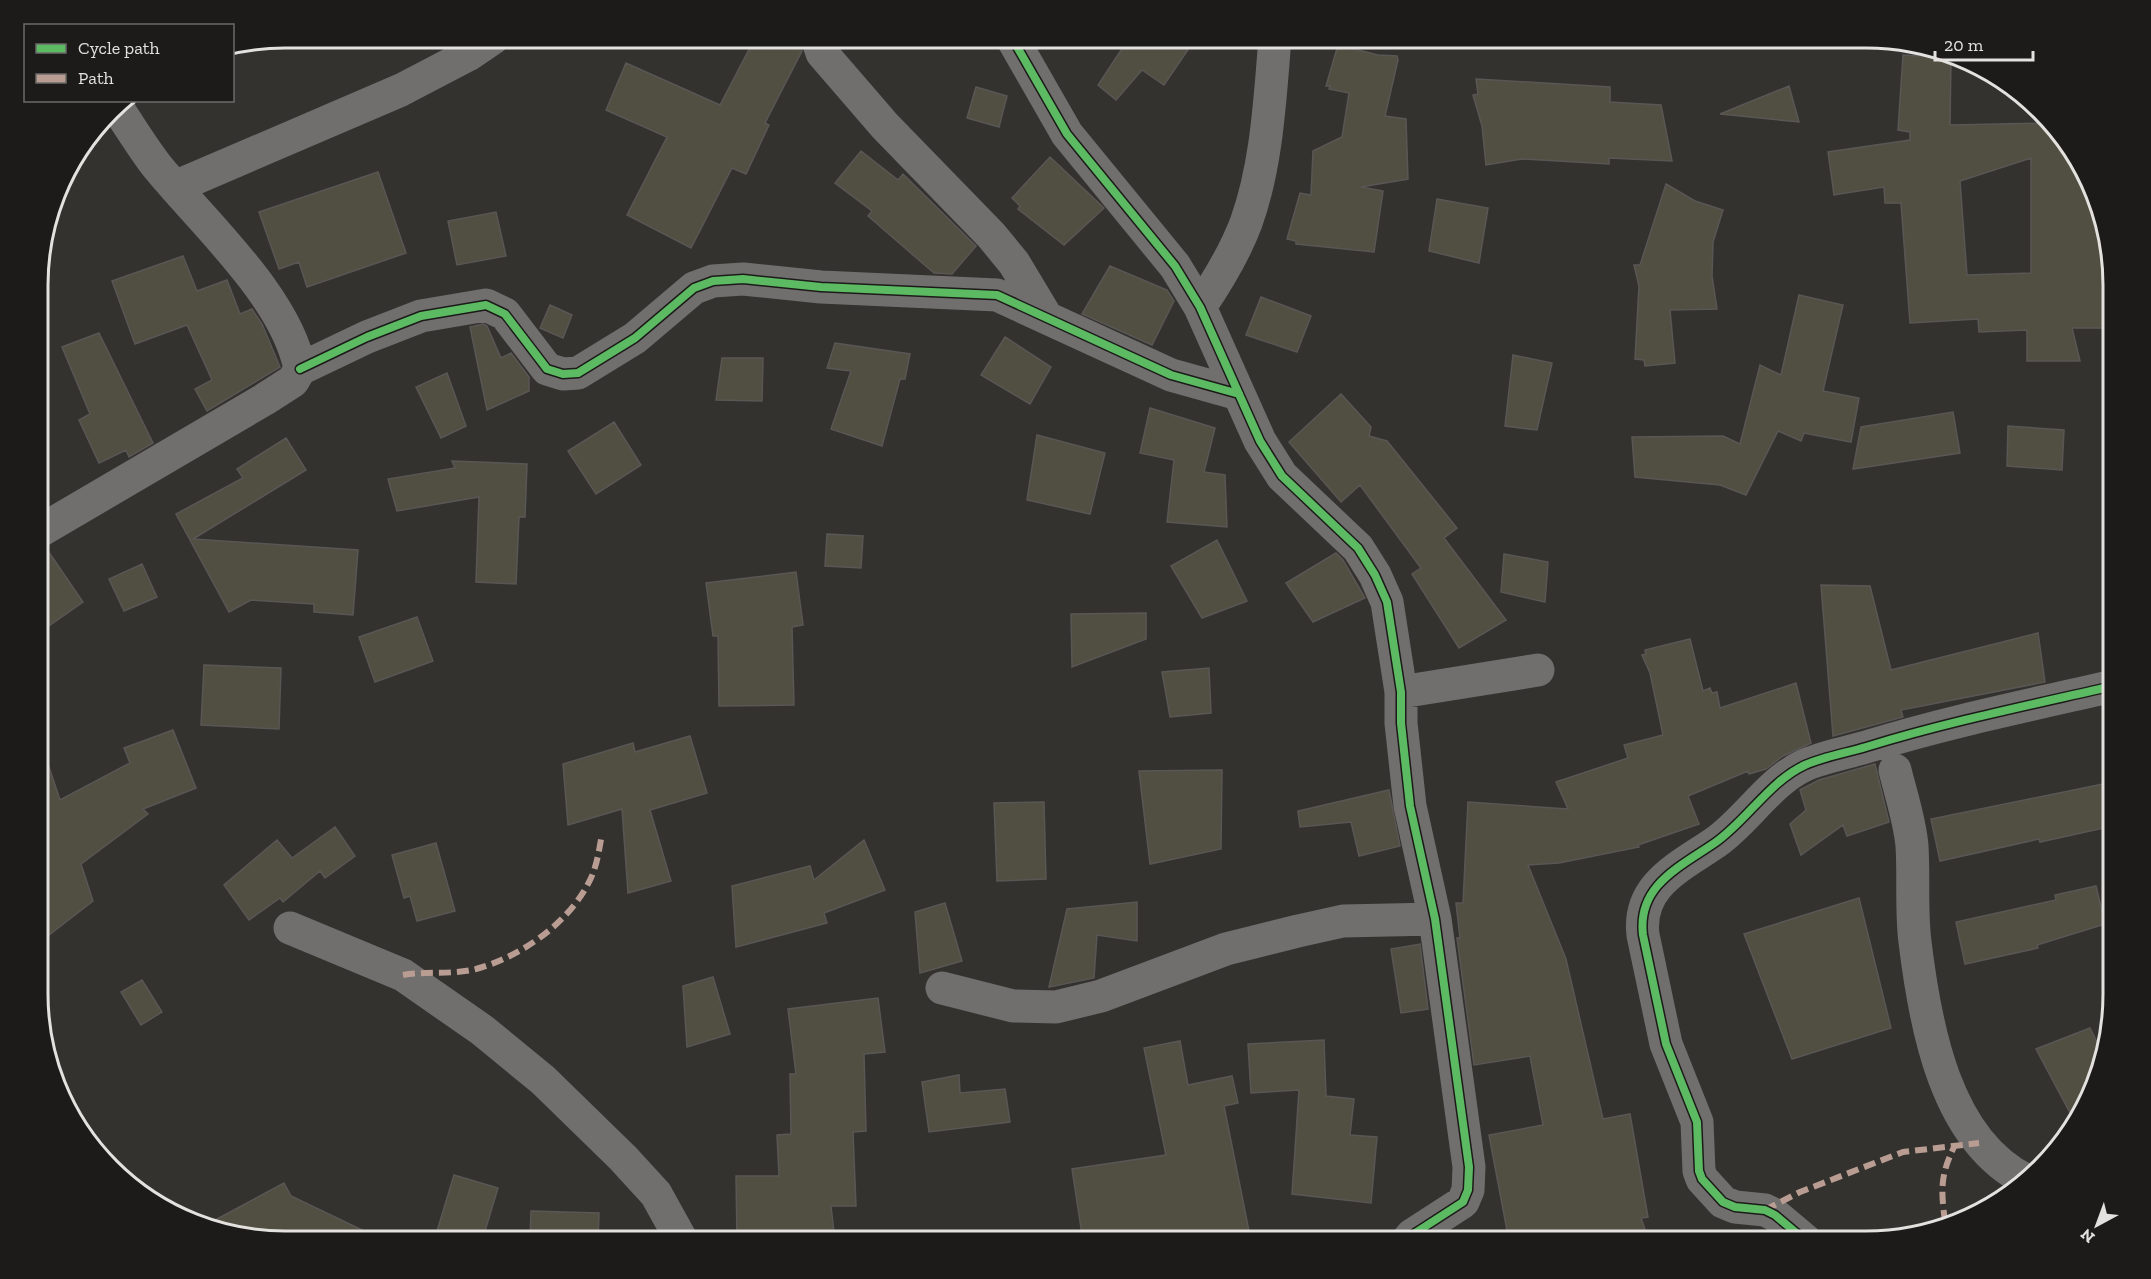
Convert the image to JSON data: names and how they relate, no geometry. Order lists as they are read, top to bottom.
{
  "legend": ["Cycle path", "Path"],
  "scale_bar": "20 m",
  "north": "bottom left"
}
